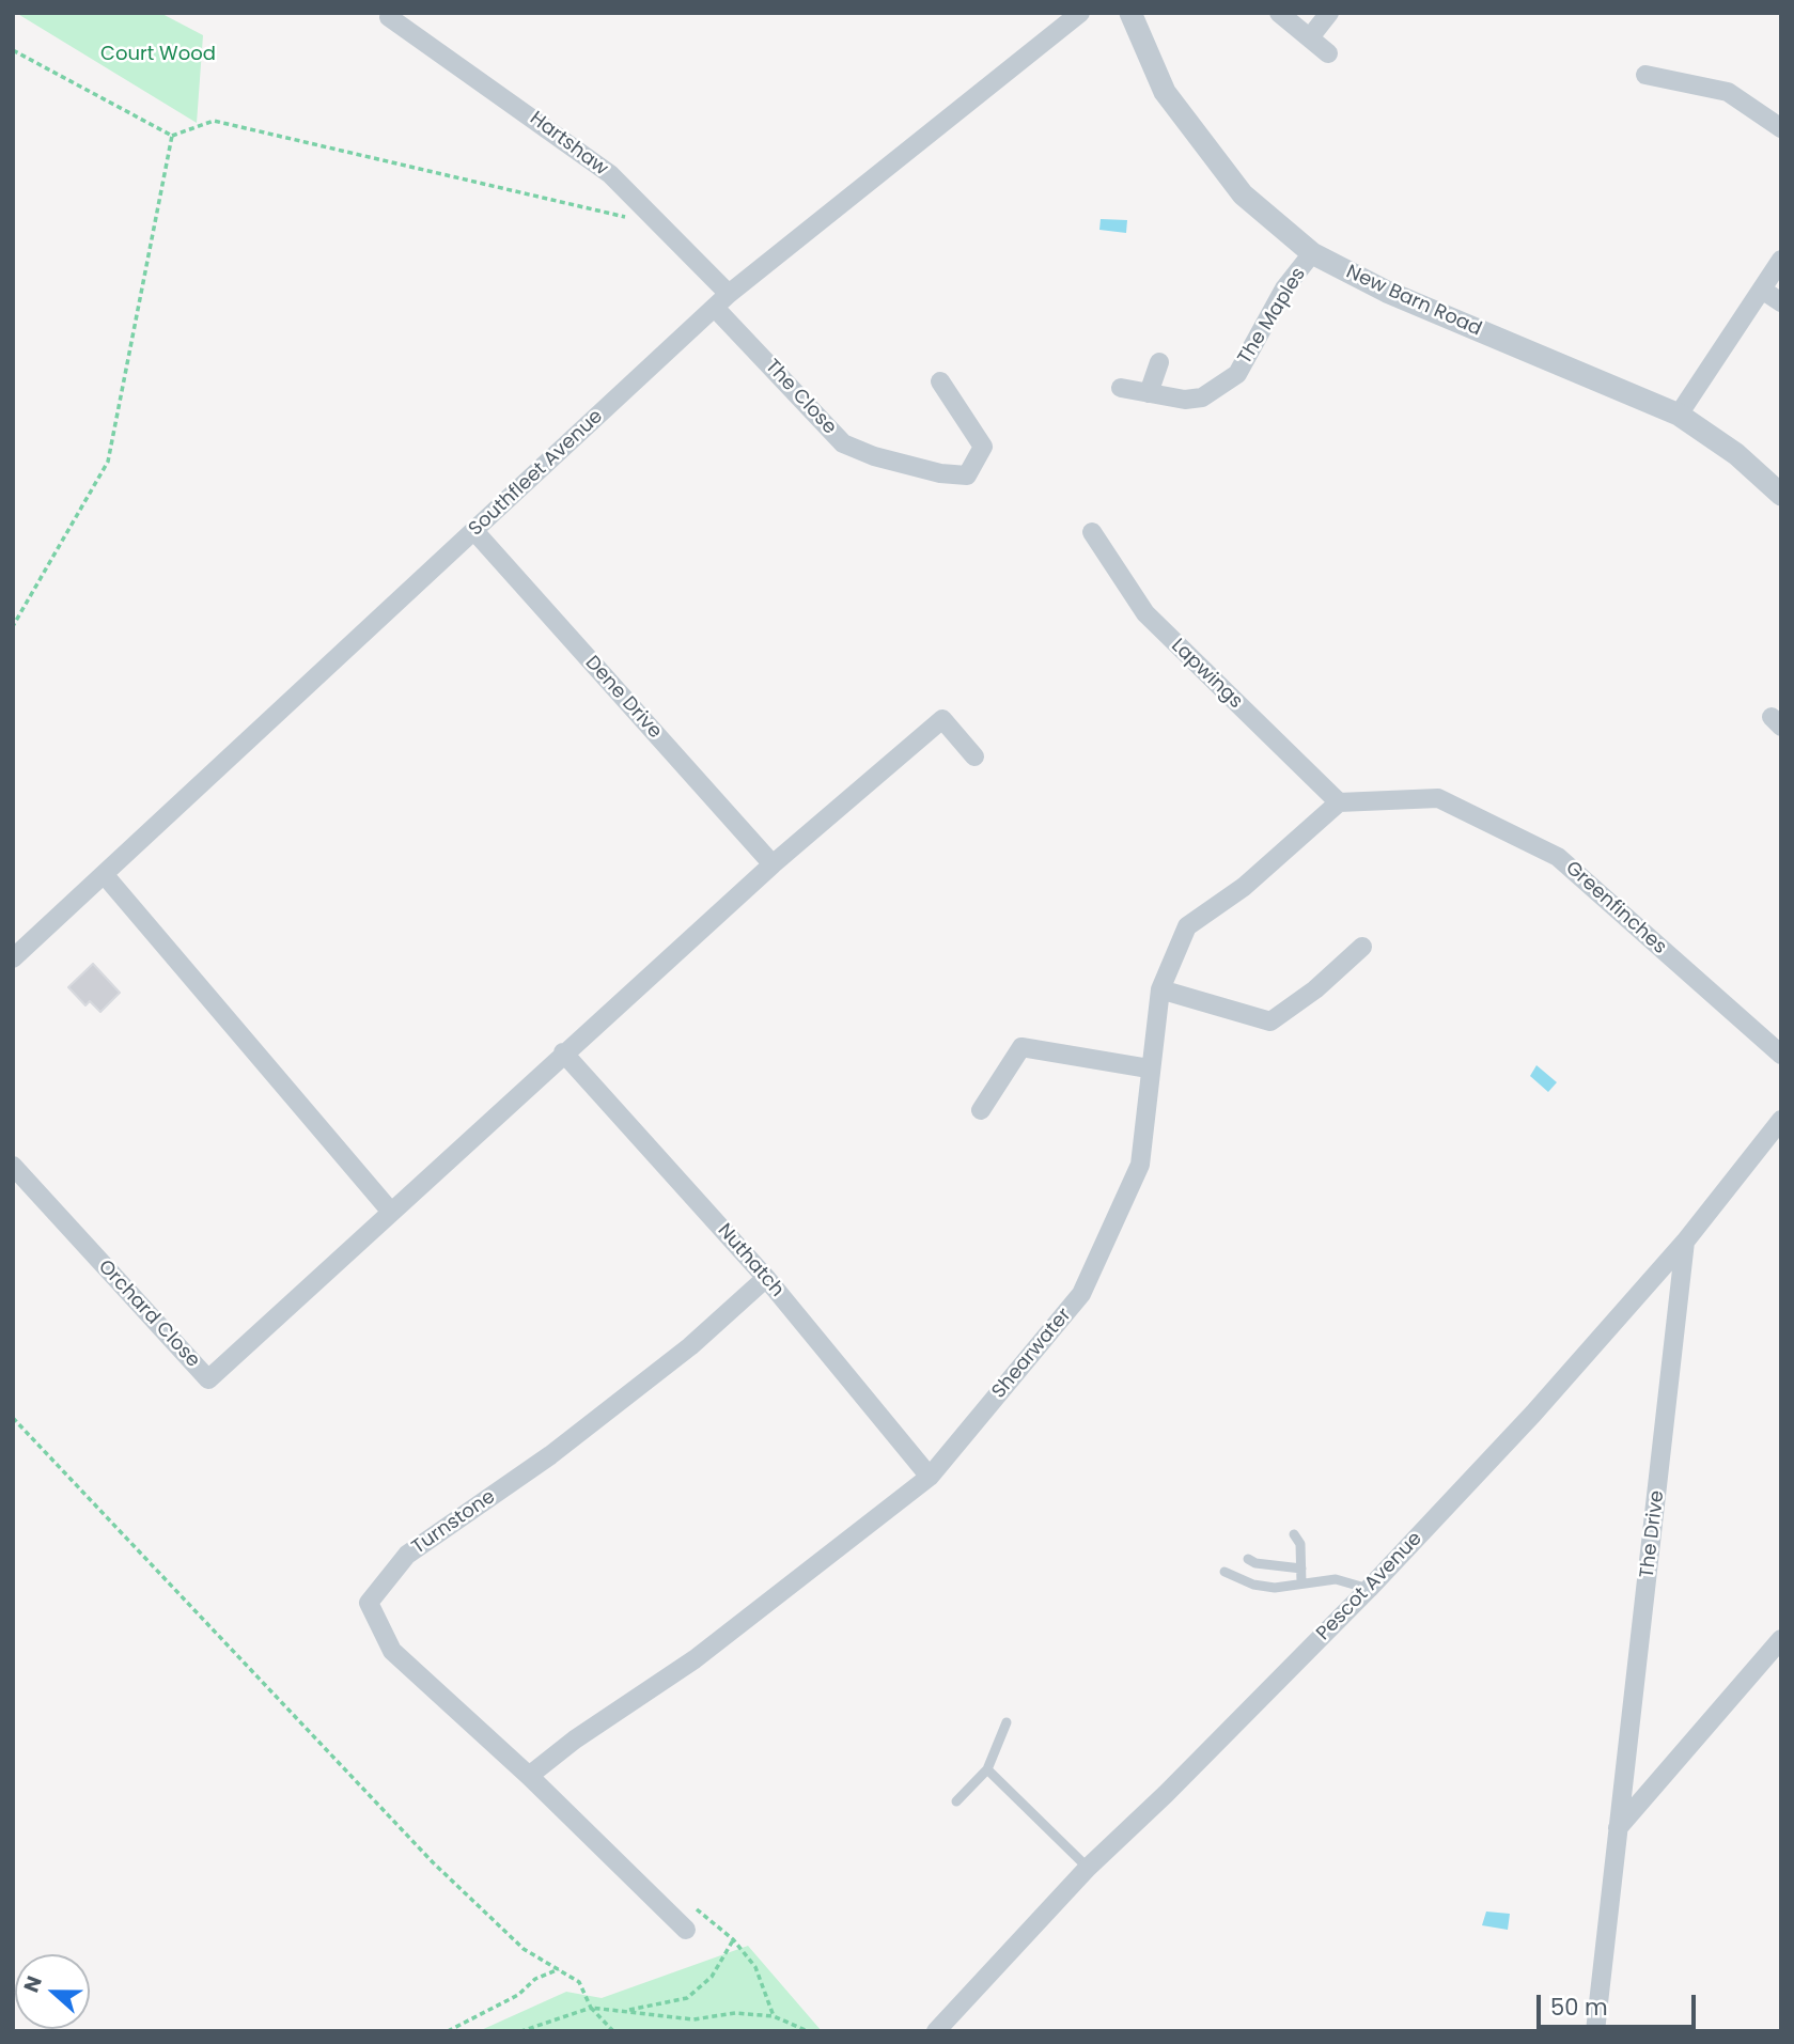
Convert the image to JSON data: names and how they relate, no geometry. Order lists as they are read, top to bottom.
{
  "streets": {
    "street": [
      "Hartshaw",
      "New Barn Road",
      "The Maples",
      "The Close",
      "Southfleet Avenue",
      "Lapwings",
      "Dene Drive",
      "Greenfinches",
      "Nuthatch",
      "Orchard Close",
      "Shearwater",
      "Turnstone",
      "The Drive",
      "Pescot Avenue"
    ]
  },
  "crossings": [
    ["Hartshaw", "The Close"],
    ["Hartshaw", "Southfleet Avenue"],
    ["New Barn Road", "The Maples"],
    ["The Close", "Southfleet Avenue"],
    ["Southfleet Avenue", "Dene Drive"],
    ["Lapwings", "Greenfinches"],
    ["Lapwings", "Shearwater"],
    ["Greenfinches", "Shearwater"],
    ["Nuthatch", "Orchard Close"],
    ["Nuthatch", "Shearwater"],
    ["Nuthatch", "Turnstone"],
    ["Shearwater", "Turnstone"],
    ["The Drive", "Pescot Avenue"]
  ],
  "parks": ["Court Wood"],
  "scale_bar": "50 m",
  "north": "left"
}
